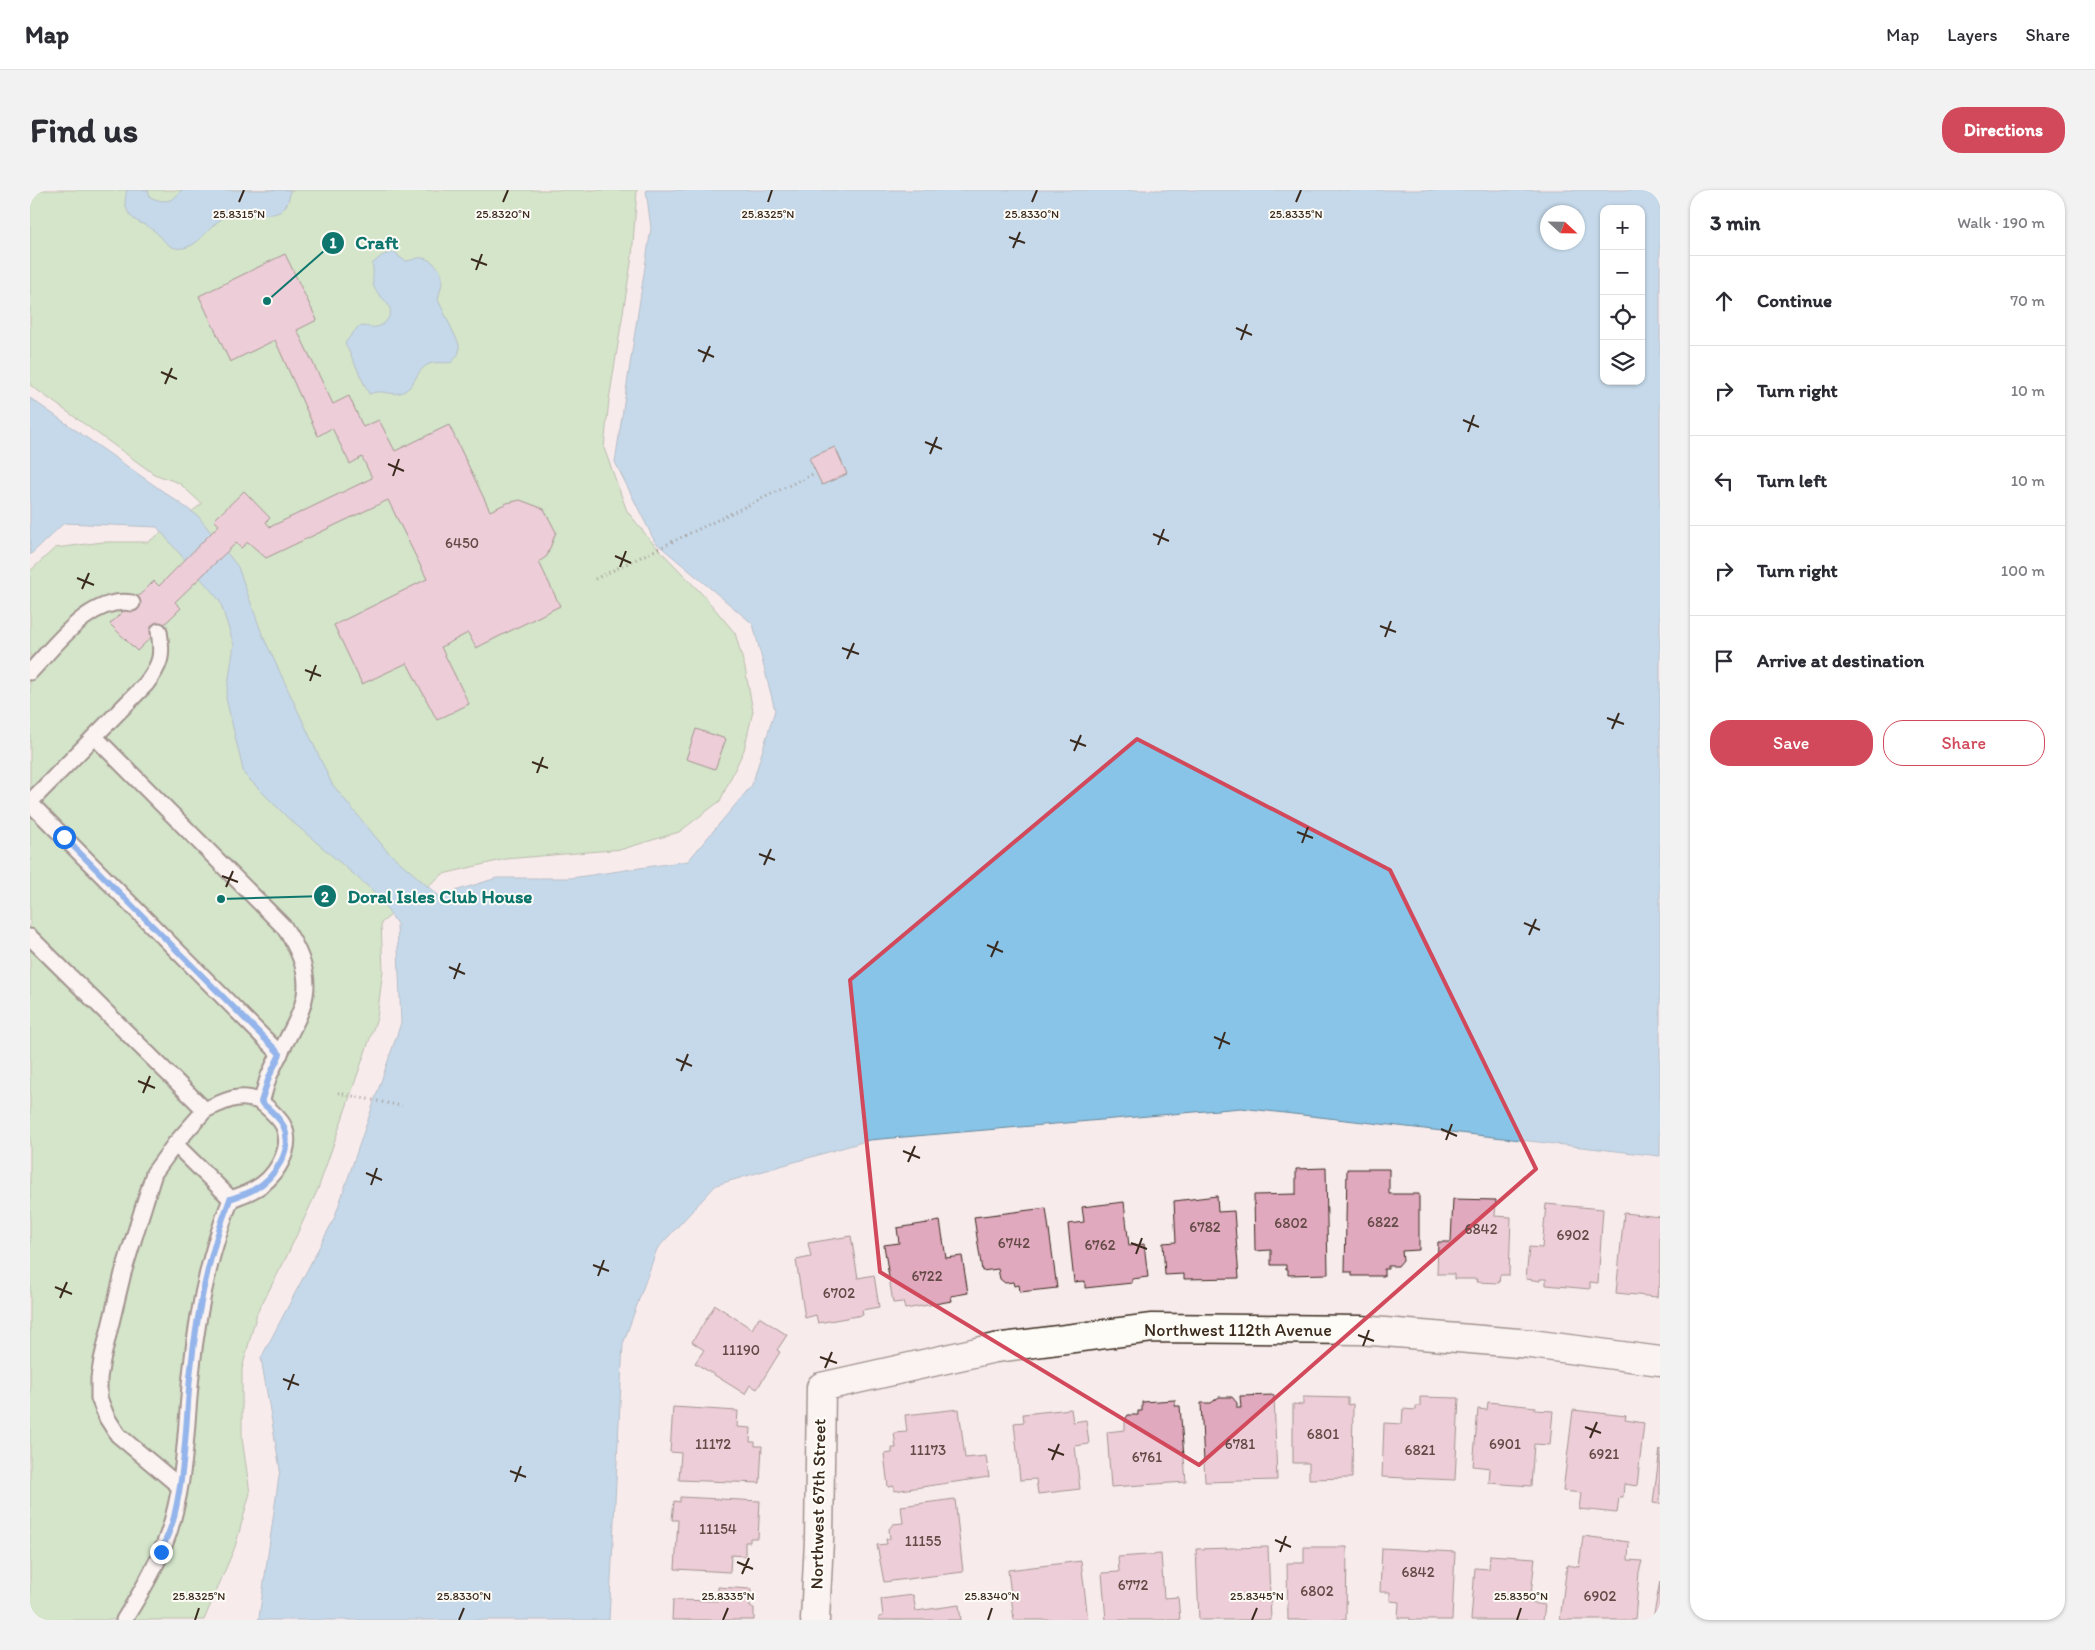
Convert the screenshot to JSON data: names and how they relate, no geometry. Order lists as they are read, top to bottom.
{
  "streets": {
    "street": ["Northwest 112th Avenue", "Northwest 67th Street"]
  },
  "crossings": [
    ["Northwest 112th Avenue", "Northwest 67th Street"]
  ],
  "places": ["Craft", "Doral Isles Club House"],
  "house_numbers": [
    "6450",
    "6822",
    "6802",
    "6782",
    "6842",
    "6902",
    "6742",
    "6762",
    "6722",
    "6702",
    "11190",
    "6801",
    "11172",
    "6781",
    "6901",
    "11173",
    "6821",
    "6921",
    "6761",
    "11154",
    "11155",
    "6842",
    "6772",
    "6802",
    "6902"
  ],
  "north": "right",
  "page": {
    "header": "Map",
    "nav": ["Map", "Layers", "Share"],
    "buttons": [
      "Directions",
      ["Save", "Share"]
    ],
    "title": "Find us",
    "heading": ["3 min", "Walk · 190 m"],
    "map_buttons": ["+", "−"],
    "list": [
      ["Continue", "70 m"],
      ["Turn right", "10 m"],
      ["Turn left", "10 m"],
      ["Turn right", "100 m"],
      "Arrive at destination"
    ]
  },
  "coordinates": [
    "25.8315°N",
    "25.8335°N",
    "25.8320°N",
    "25.8325°N",
    "25.8330°N",
    "25.8340°N",
    "25.8345°N",
    "25.8350°N"
  ]
}
